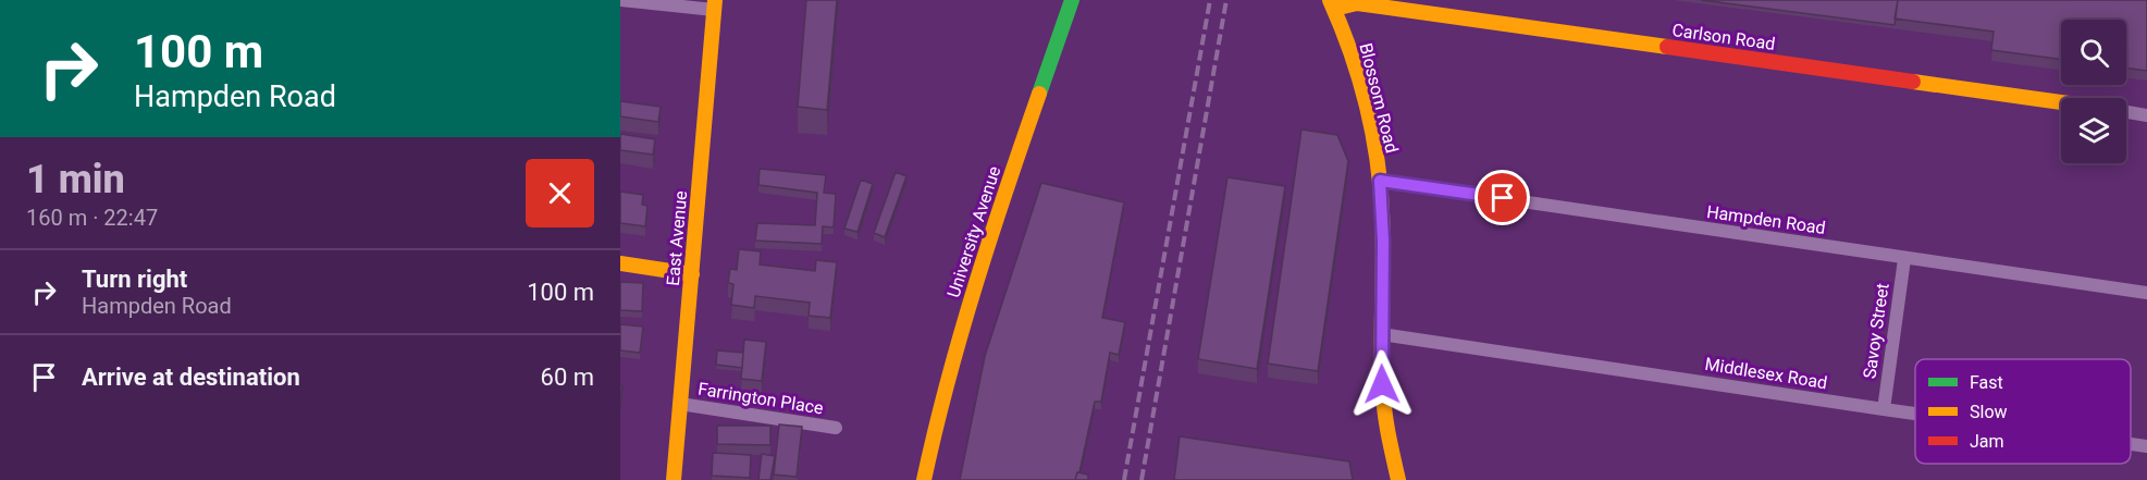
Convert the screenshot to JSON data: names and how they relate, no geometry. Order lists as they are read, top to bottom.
{
  "streets": {
    "street": [
      "Carlson Road",
      "Blossom Road",
      "Hampden Road",
      "University Avenue",
      "East Avenue",
      "Savoy Street",
      "Middlesex Road",
      "Farrington Place"
    ]
  },
  "crossings": [
    ["Carlson Road", "Blossom Road"],
    ["Blossom Road", "Hampden Road"],
    ["Blossom Road", "Middlesex Road"],
    ["Hampden Road", "Savoy Street"],
    ["East Avenue", "Farrington Place"],
    ["Savoy Street", "Middlesex Road"]
  ],
  "legend": ["Fast", "Slow", "Jam"],
  "page": {
    "turn": ["100 m", "Hampden Road"],
    "heading": ["1 min", "160 m · 22:47"],
    "list": [
      {
        "name": "Turn right",
        "note": "Hampden Road",
        "value": "100 m"
      },
      {
        "name": "Arrive at destination",
        "value": "60 m"
      }
    ]
  }
}
